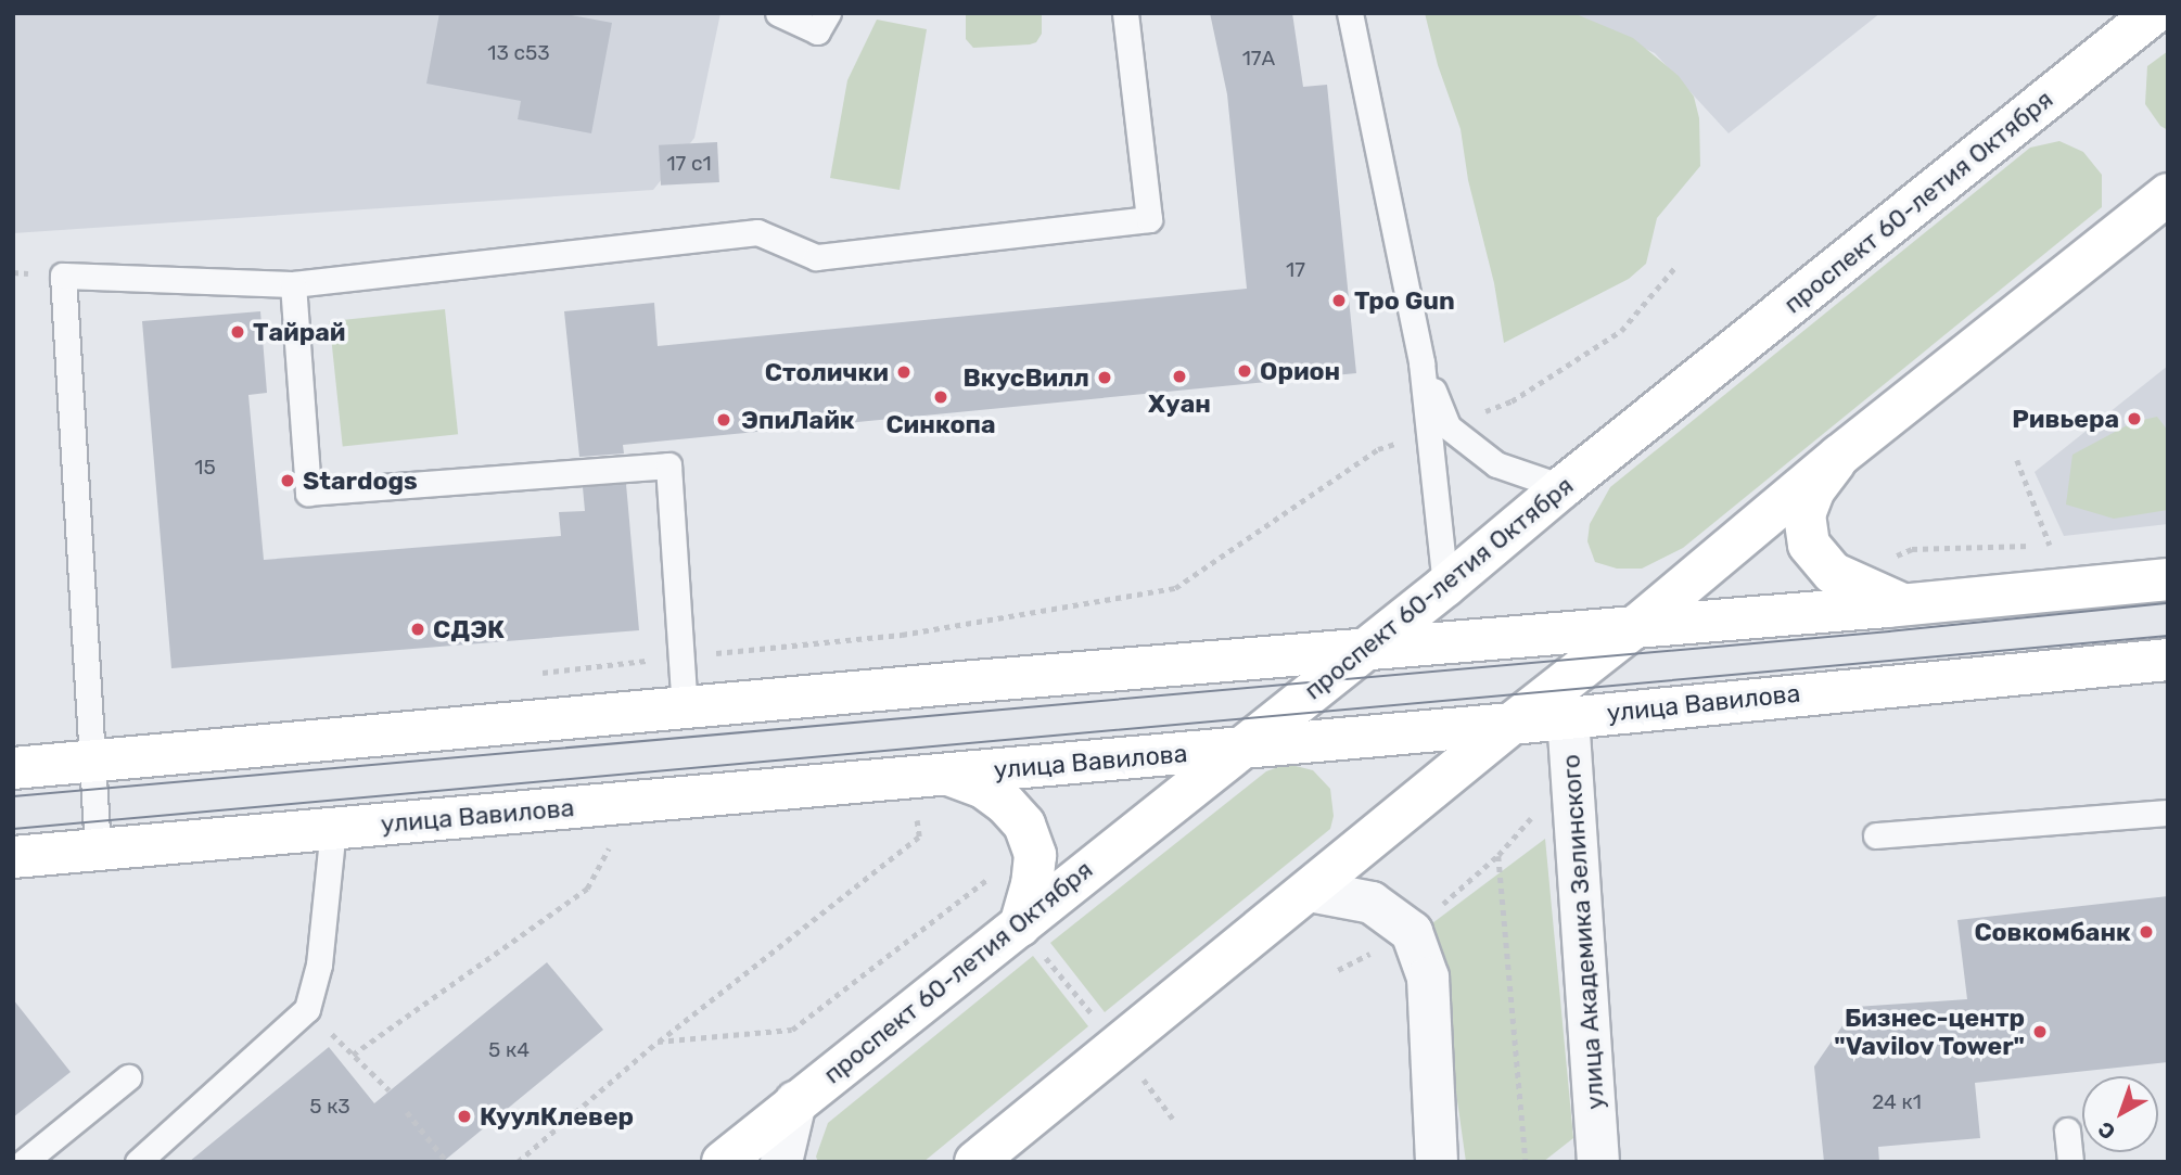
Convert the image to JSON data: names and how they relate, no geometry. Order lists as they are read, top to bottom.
{
  "streets": {
    "main road": ["проспект 60-летия Октября", "улица Вавилова"],
    "street": ["улица Академика Зелинского"]
  },
  "crossings": [
    ["проспект 60-летия Октября", "улица Вавилова"],
    ["улица Вавилова", "улица Академика Зелинского"]
  ],
  "places": [
    "Tpo Gun",
    "Тайрай",
    "Орион",
    "Столички",
    "Хуан",
    "ВкусВилл",
    "Синкопа",
    "Ривьера",
    "ЭпиЛайк",
    "Stardogs",
    "СДЭК",
    "Совкомбанк",
    "Бизнес-центр \"Vavilov Tower\"",
    "КуулКлевер"
  ],
  "house_numbers": [
    "13 с53",
    "17А",
    "17 с1",
    "17",
    "15",
    "5 к4",
    "24 к1",
    "5 к3"
  ],
  "north": "bottom left"
}
